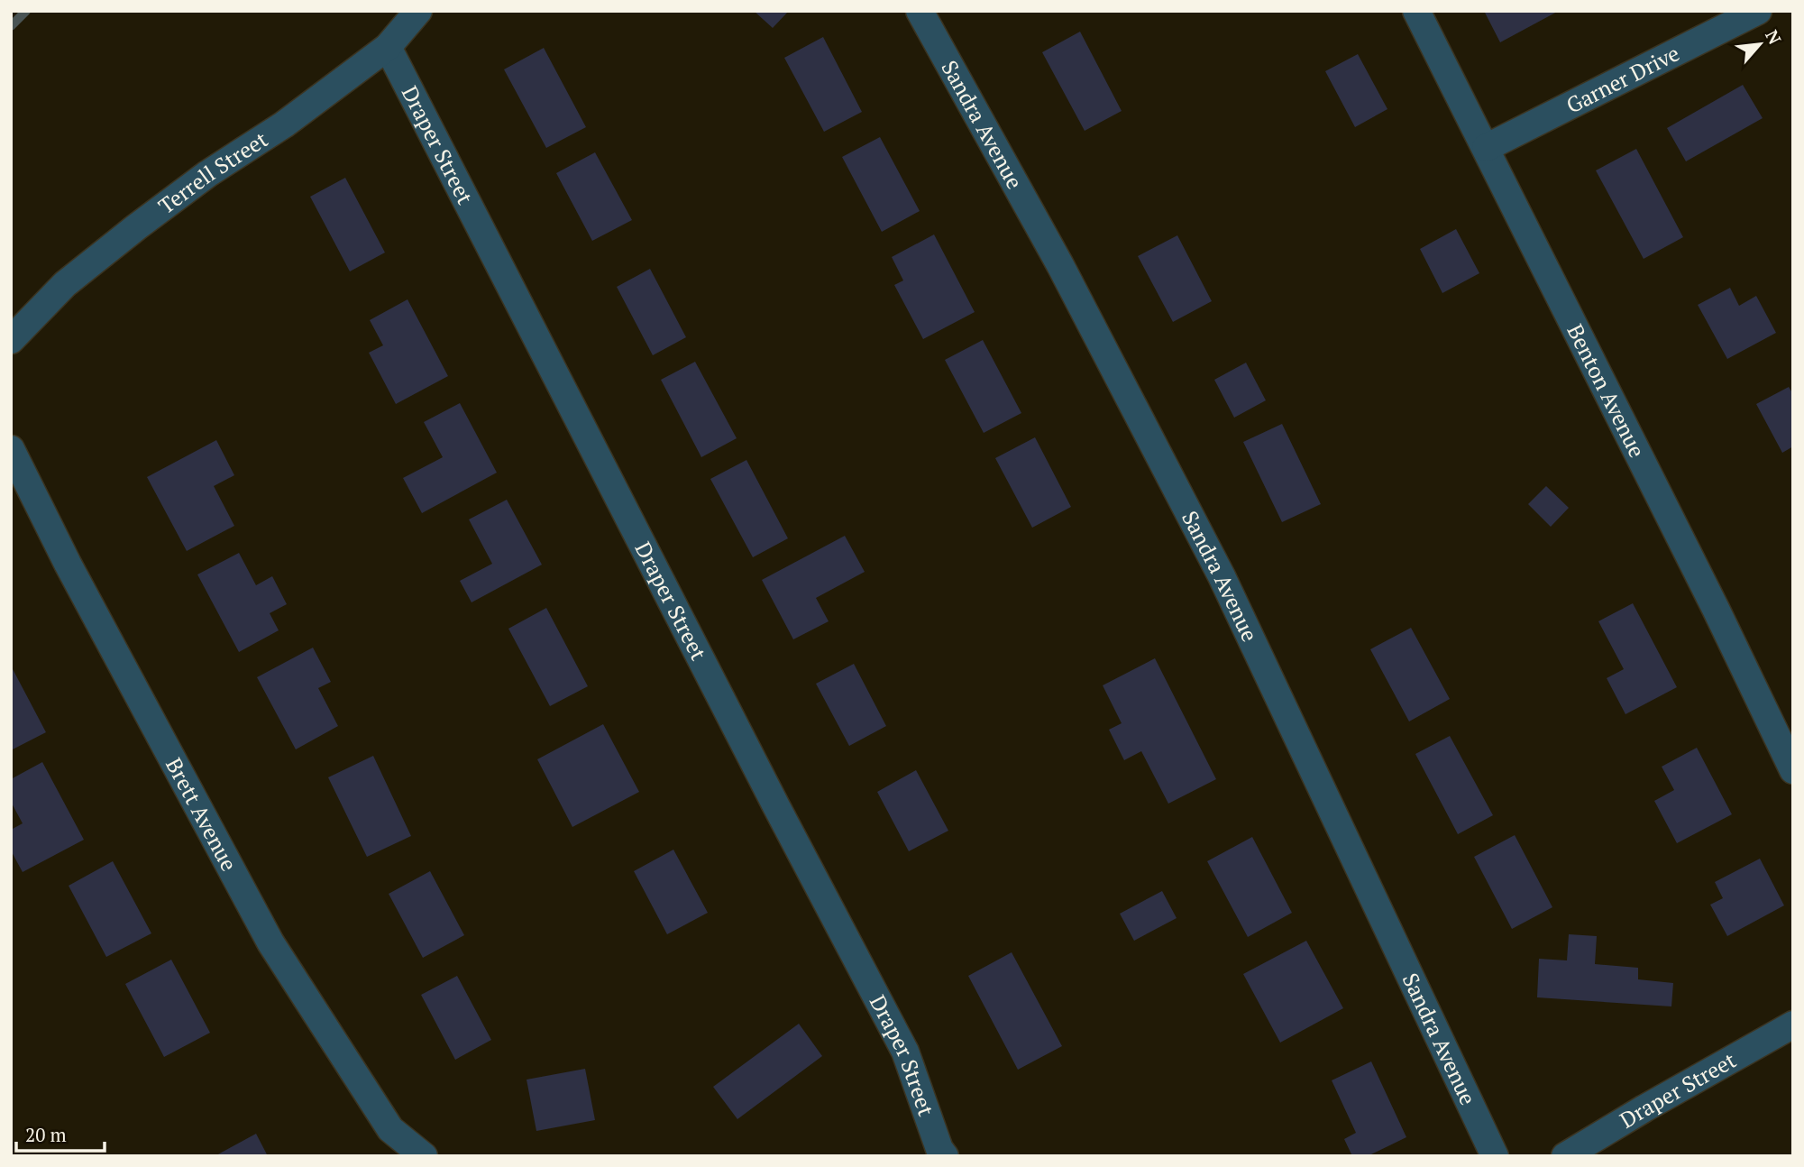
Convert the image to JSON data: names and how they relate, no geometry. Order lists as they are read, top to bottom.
{
  "streets": {
    "street": [
      "Garner Drive",
      "Sandra Avenue",
      "Draper Street",
      "Terrell Street",
      "Benton Avenue",
      "Brett Avenue"
    ]
  },
  "crossings": [
    ["Garner Drive", "Benton Avenue"],
    ["Draper Street", "Terrell Street"]
  ],
  "scale_bar": "20 m",
  "north": "top right"
}
